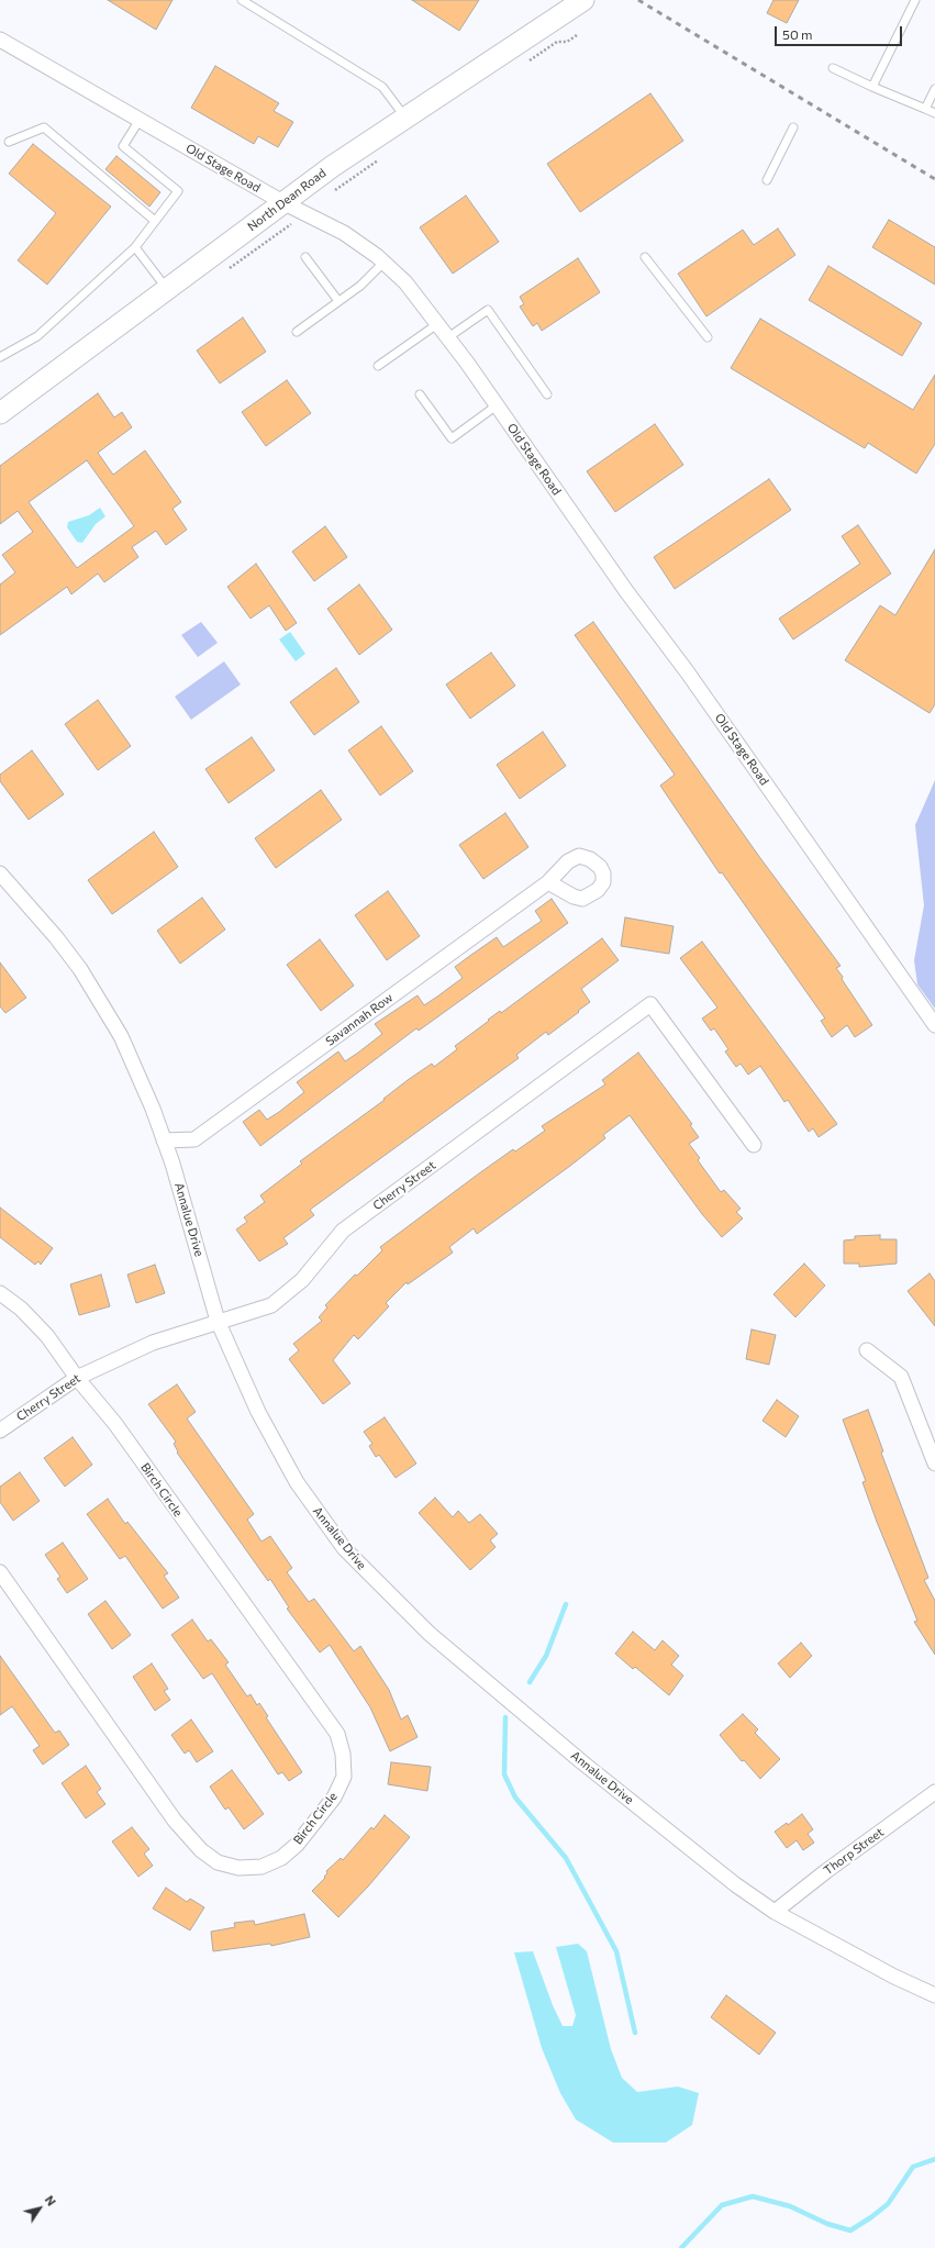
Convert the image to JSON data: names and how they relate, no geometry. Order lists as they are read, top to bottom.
{
  "streets": {
    "street": [
      "Old Stage Road",
      "North Dean Road",
      "Savannah Row",
      "Cherry Street",
      "Annalue Drive",
      "Birch Circle",
      "Thorp Street"
    ]
  },
  "crossings": [
    ["Old Stage Road", "North Dean Road"],
    ["Savannah Row", "Annalue Drive"],
    ["Cherry Street", "Annalue Drive"],
    ["Cherry Street", "Birch Circle"],
    ["Annalue Drive", "Thorp Street"]
  ],
  "scale_bar": "50 m",
  "north": "top right"
}
